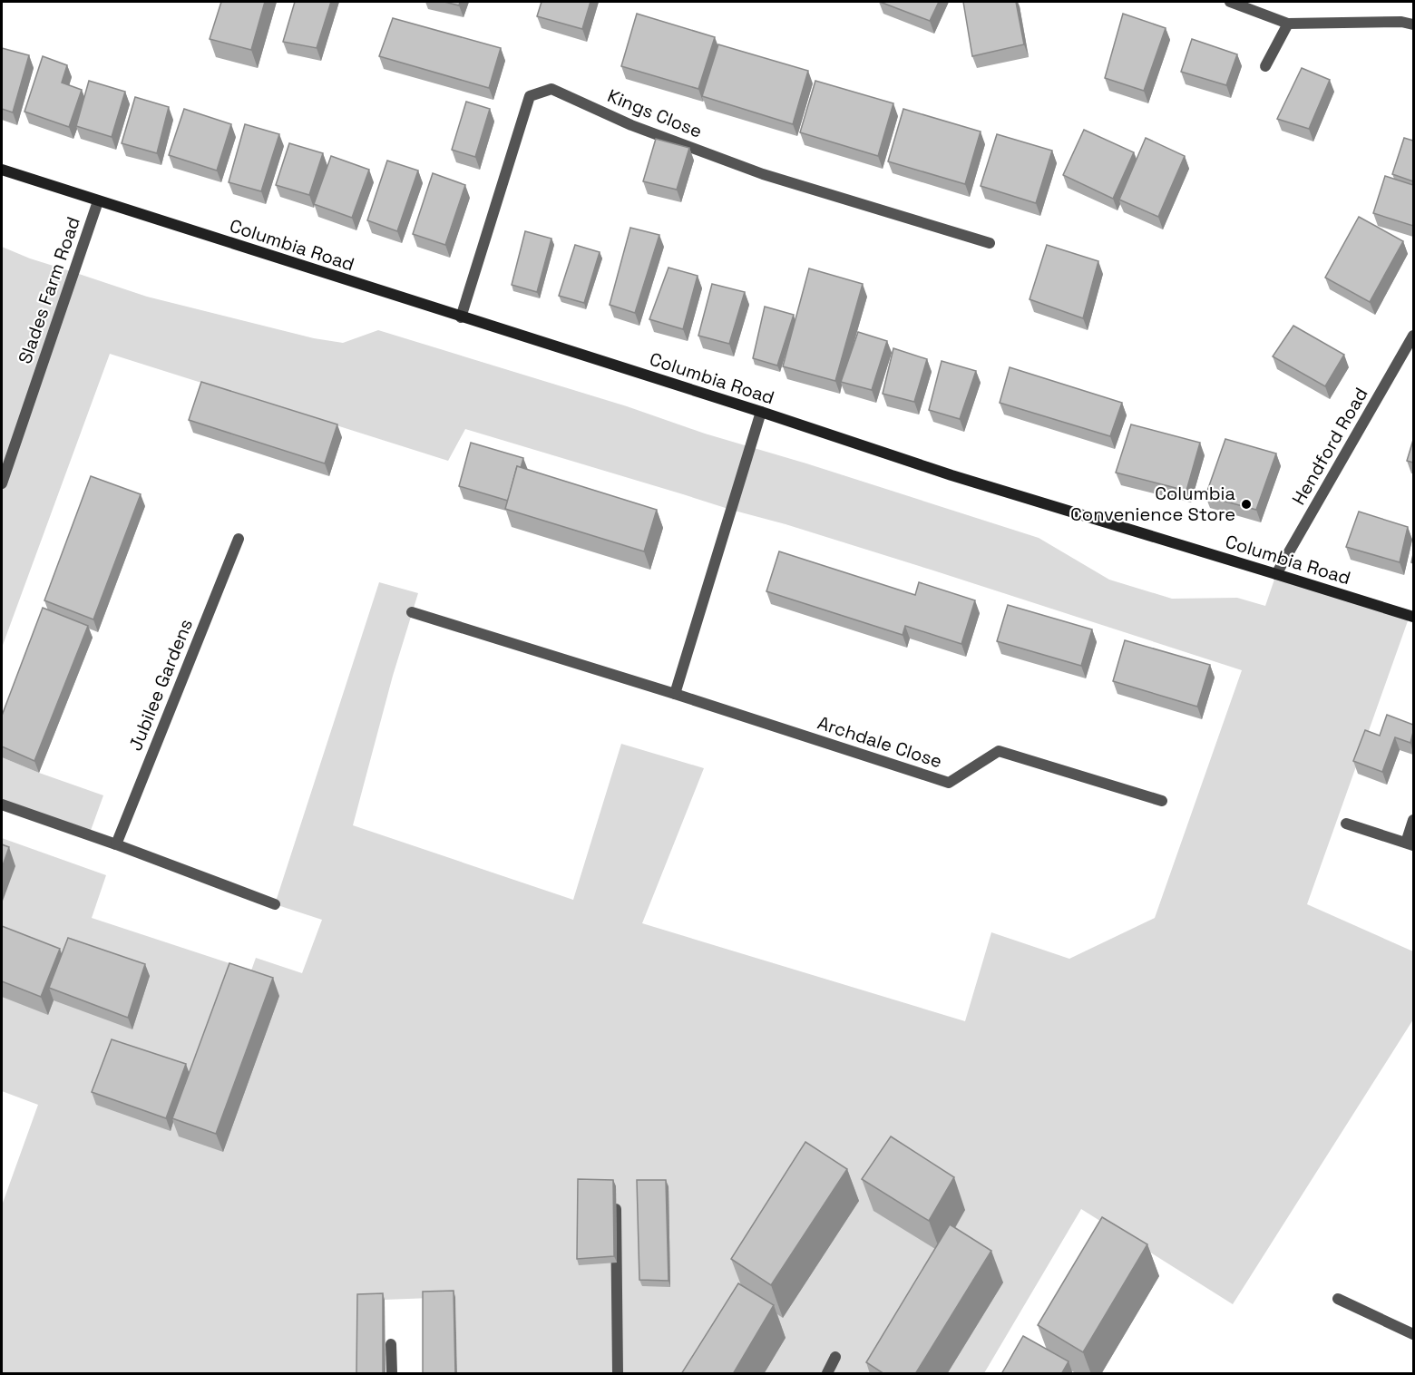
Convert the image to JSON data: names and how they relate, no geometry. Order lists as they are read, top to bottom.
{
  "streets": {
    "street": [
      "Kings Close",
      "Columbia Road",
      "Slades Farm Road",
      "Hendford Road",
      "Jubilee Gardens",
      "Archdale Close"
    ]
  },
  "crossings": [
    ["Kings Close", "Columbia Road"],
    ["Columbia Road", "Slades Farm Road"],
    ["Columbia Road", "Hendford Road"]
  ],
  "places": ["Columbia Convenience Store"]
}
